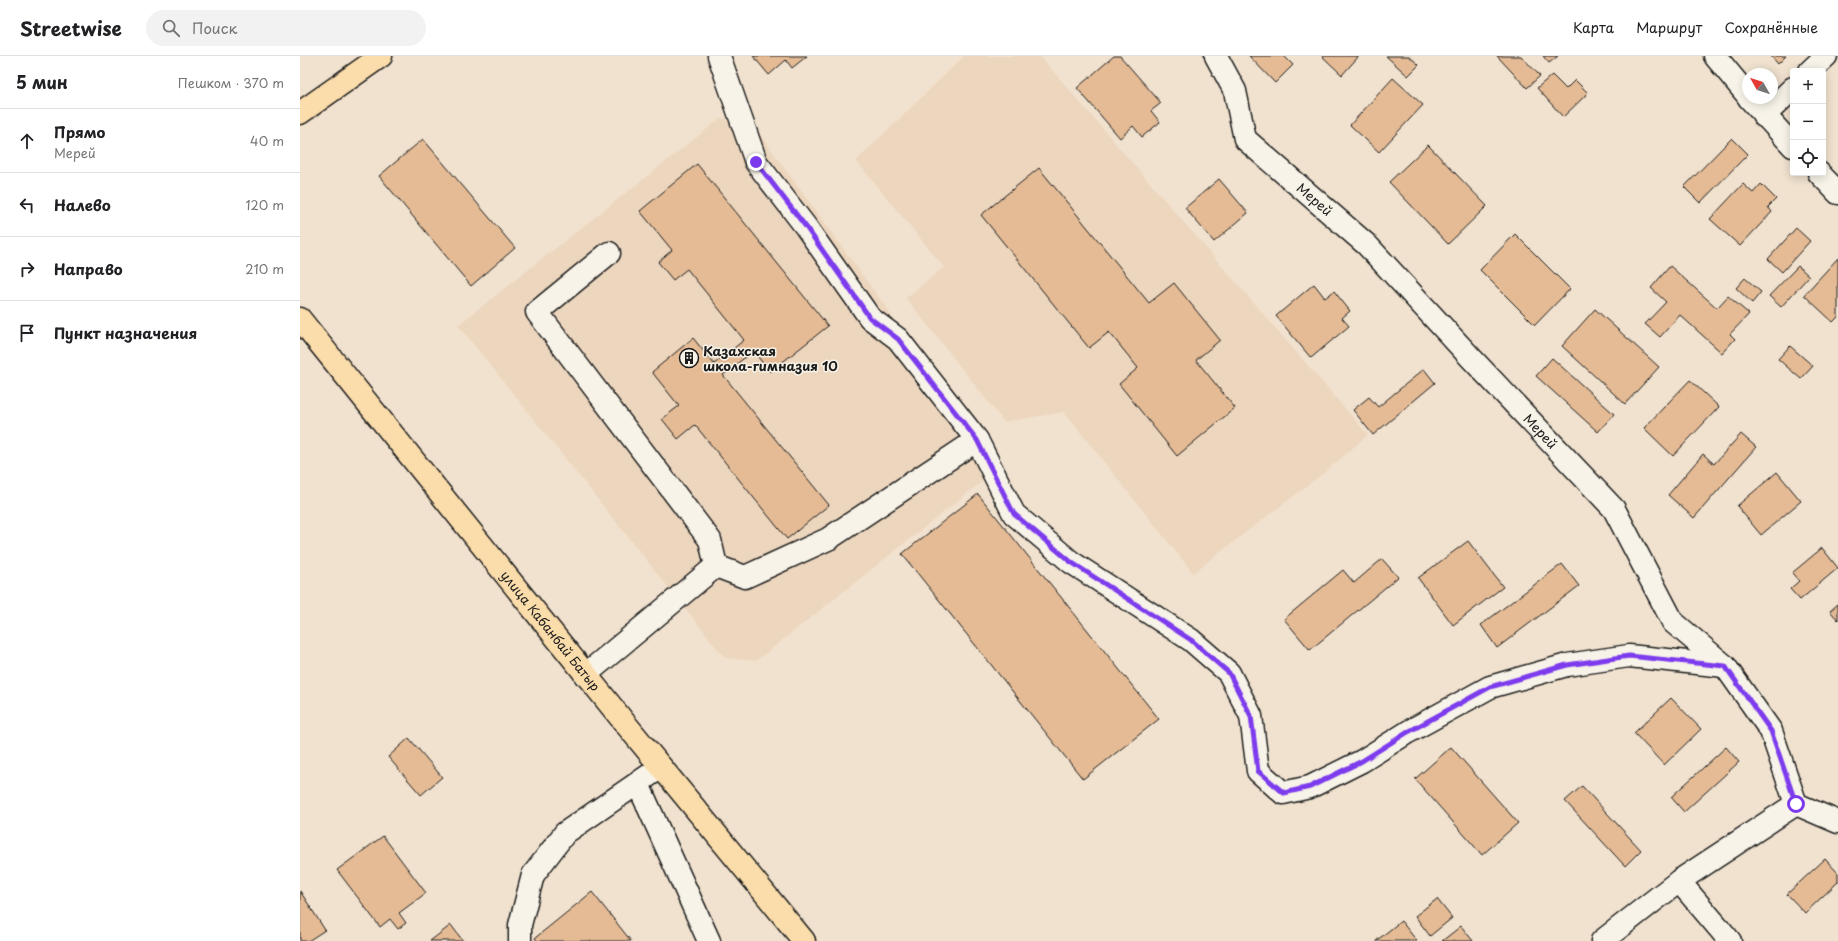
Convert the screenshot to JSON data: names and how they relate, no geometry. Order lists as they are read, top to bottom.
{
  "streets": {
    "main road": ["улица Кабанбай Батыр"],
    "street": ["Мерей"]
  },
  "places": {
    "building": ["Казахская школа-гимназия 10"]
  },
  "north": "top left",
  "page": {
    "header": "Streetwise",
    "search": "Поиск",
    "nav": ["Карта", "Маршрут", "Сохранённые"],
    "heading": ["5 мин", "Пешком · 370 m"],
    "map_buttons": ["+", "−"],
    "list": [
      ["Прямо", "Мерей", "40 m"],
      ["Налево", "120 m"],
      ["Направо", "210 m"],
      "Пункт назначения"
    ]
  }
}
